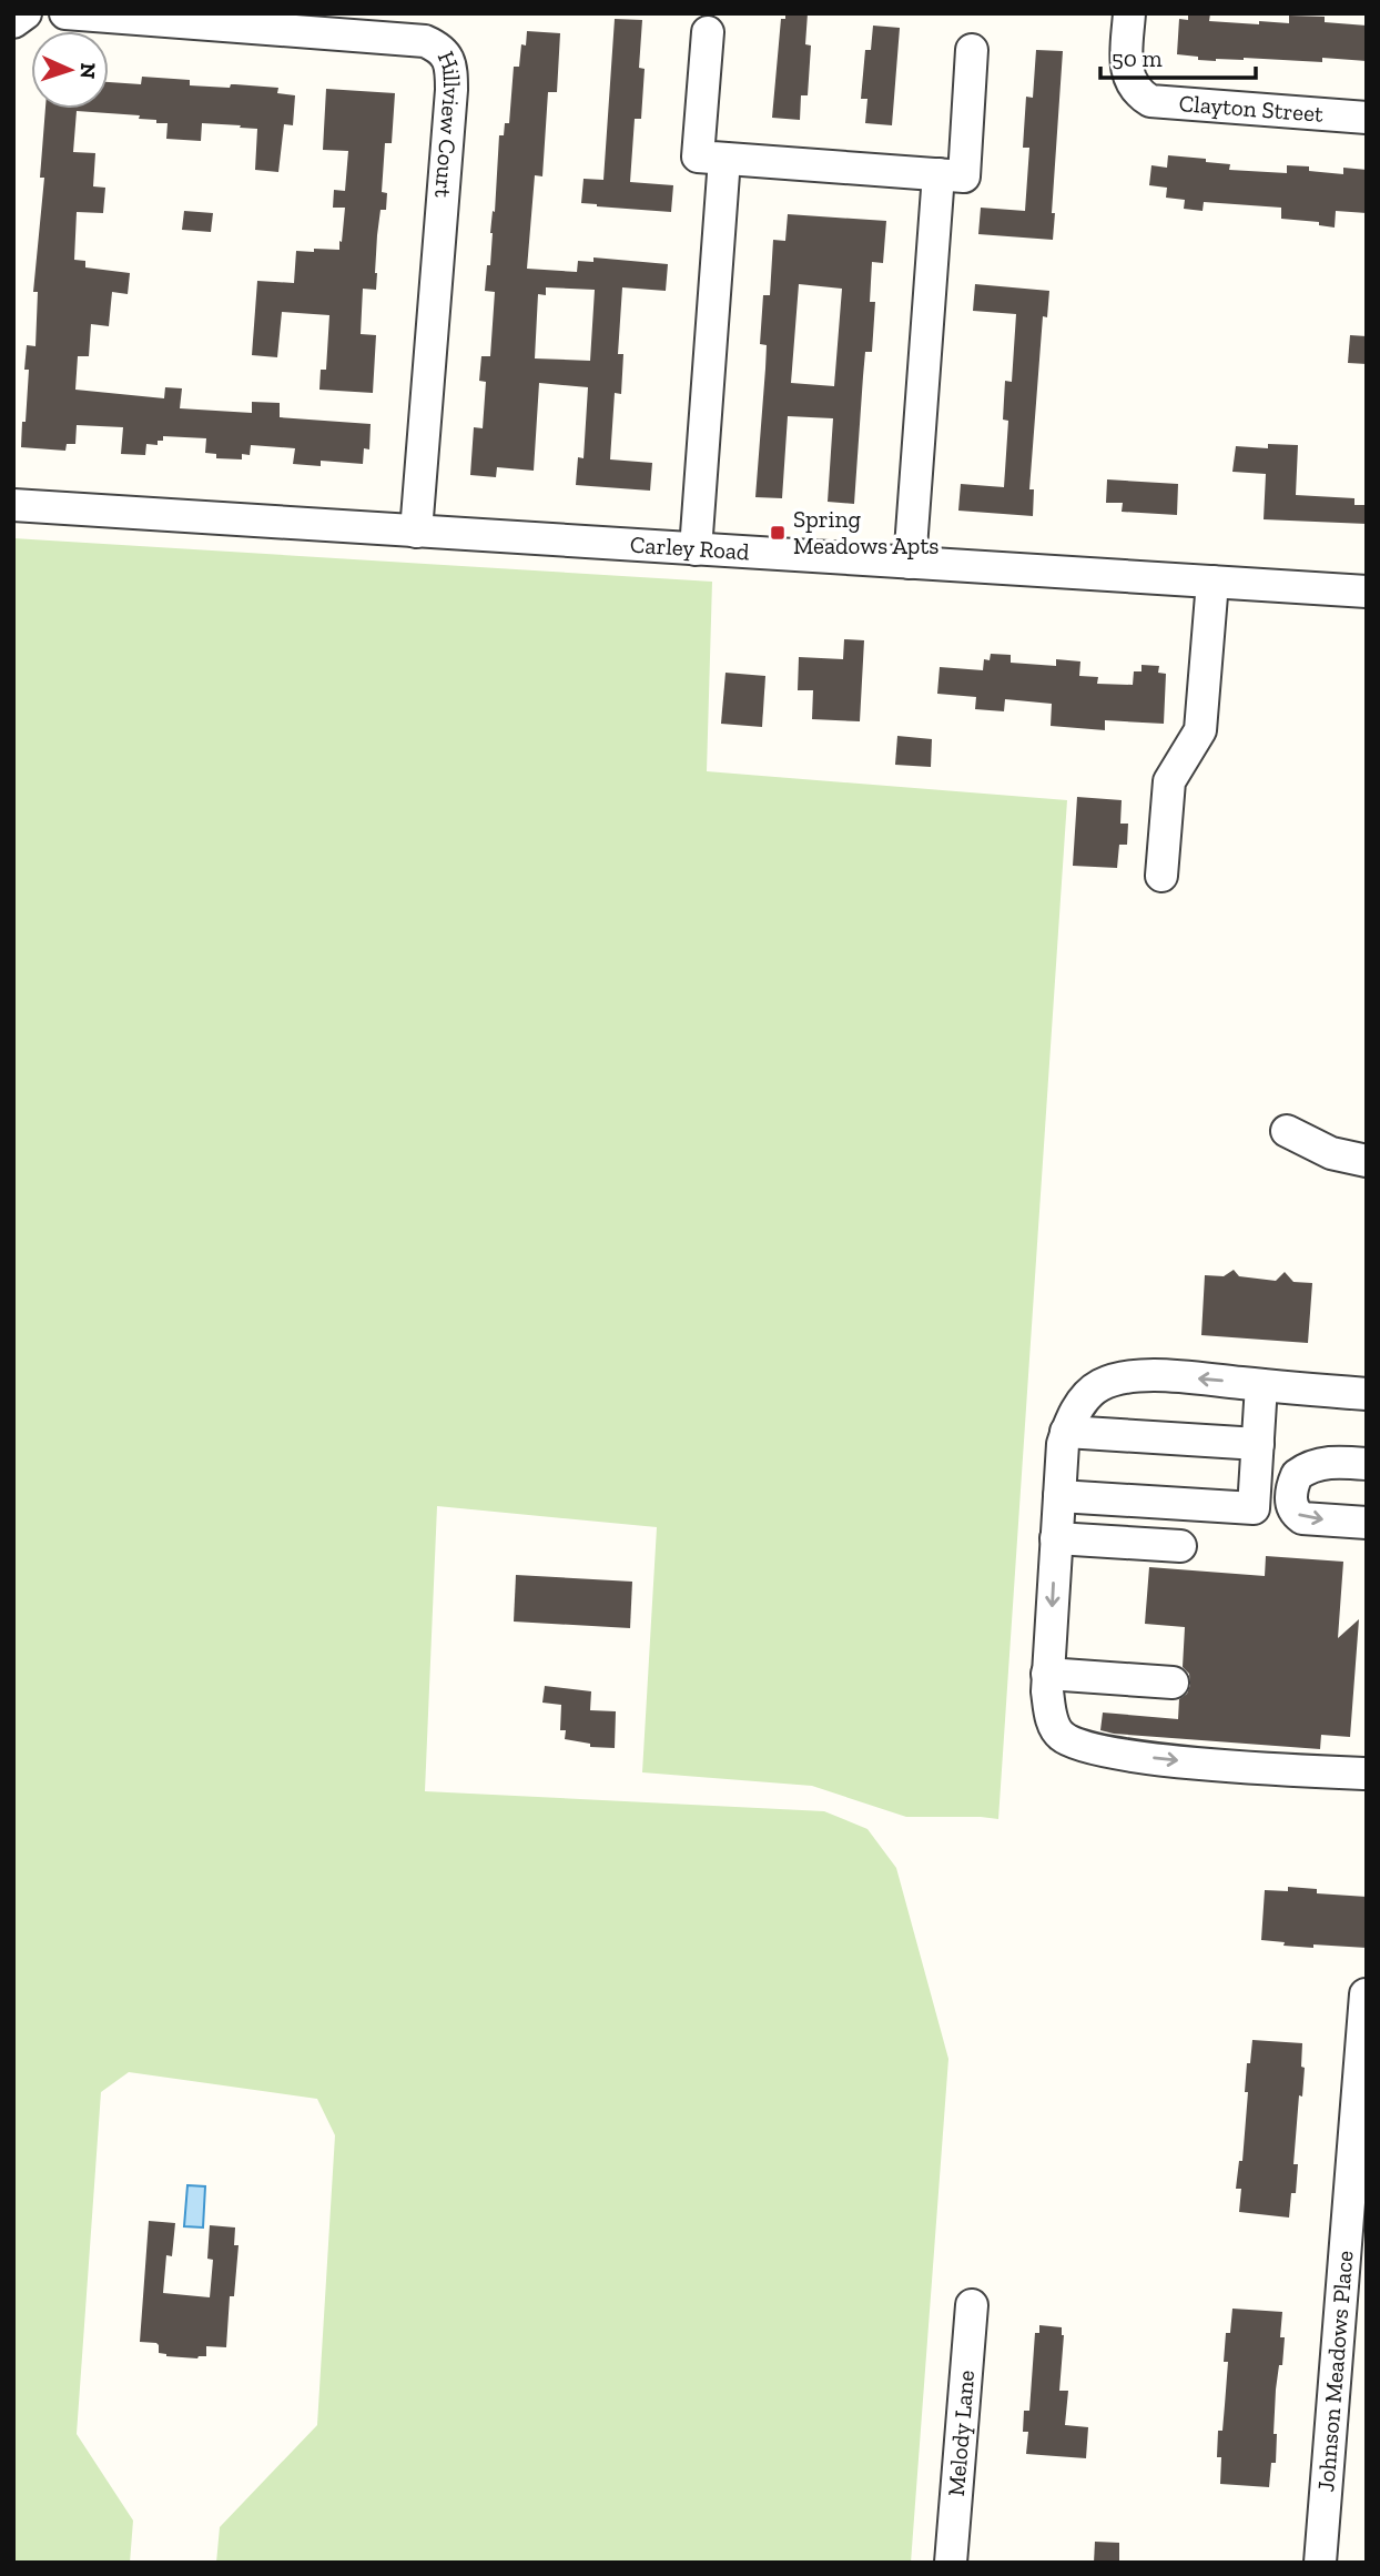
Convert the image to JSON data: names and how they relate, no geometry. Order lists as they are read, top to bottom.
{
  "streets": {
    "street": [
      "Clayton Street",
      "Hillview Court",
      "Carley Road",
      "Johnson Meadows Place",
      "Melody Lane"
    ]
  },
  "crossings": [
    ["Hillview Court", "Carley Road"]
  ],
  "places": {
    "transit": ["Spring Meadows Apts"]
  },
  "scale_bar": "50 m",
  "north": "right"
}
